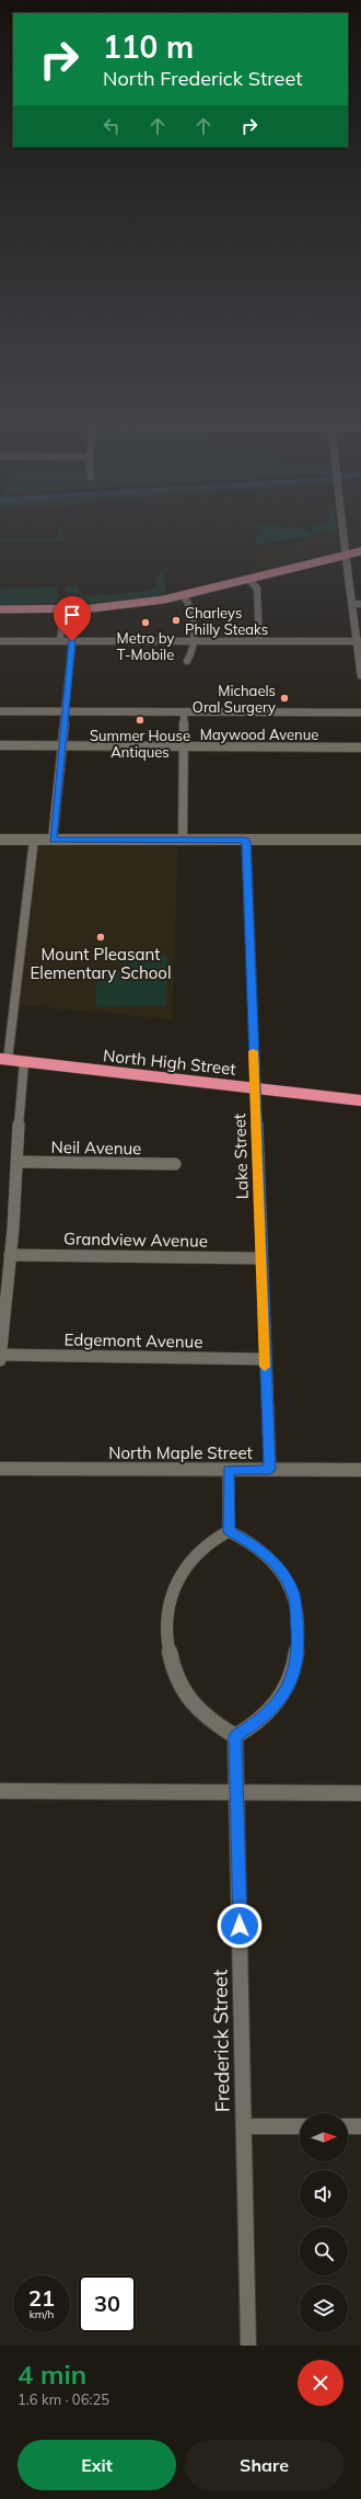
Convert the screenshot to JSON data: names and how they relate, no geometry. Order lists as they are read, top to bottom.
{
  "streets": {
    "highway": ["North High Street"],
    "street": [
      "Maywood Avenue",
      "Neil Avenue",
      "Lake Street",
      "Grandview Avenue",
      "Edgemont Avenue",
      "North Maple Street",
      "Frederick Street"
    ]
  },
  "crossings": [
    ["North High Street", "Lake Street"],
    ["Lake Street", "Grandview Avenue"],
    ["Lake Street", "Edgemont Avenue"],
    ["Lake Street", "North Maple Street"]
  ],
  "places": [
    "Charleys Philly Steaks",
    "Metro by T-Mobile",
    "Michaels Oral Surgery",
    "Summer House Antiques",
    "Mount Pleasant Elementary School"
  ],
  "north": "right",
  "page": {
    "turn": ["110 m", "North Frederick Street"],
    "speed": "21 km/h",
    "limit": "30",
    "heading": ["4 min", "1.6 km · 06:25"],
    "buttons": ["Exit", "Share"]
  }
}
